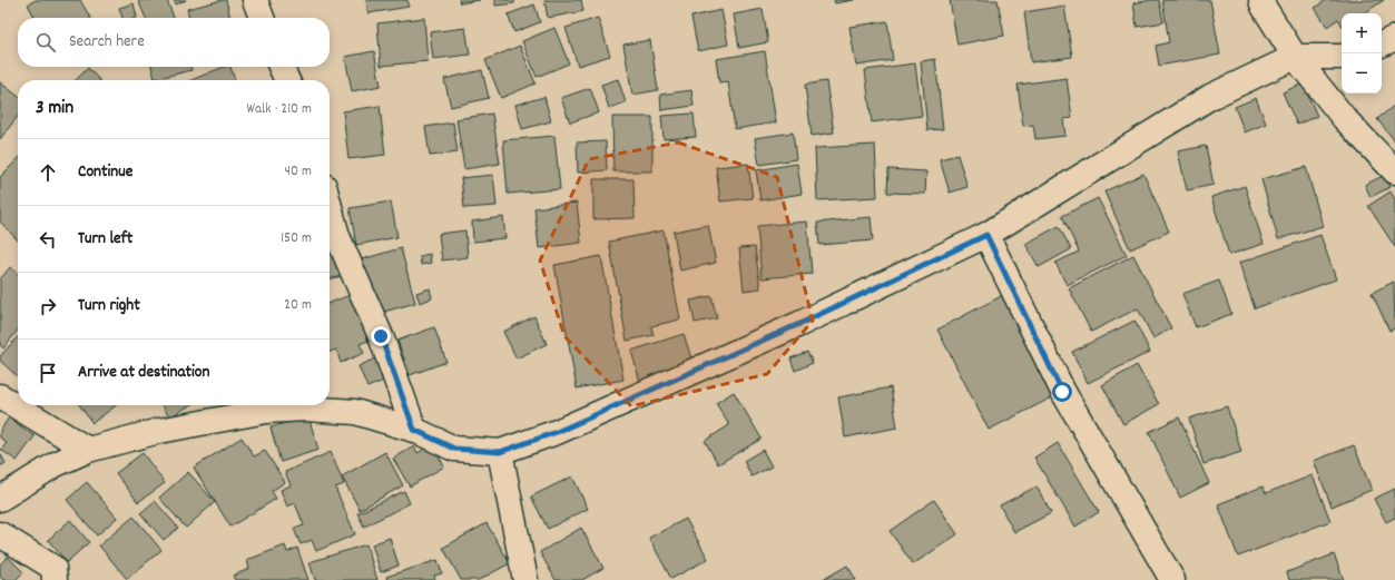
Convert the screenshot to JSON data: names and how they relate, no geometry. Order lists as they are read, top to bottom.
{
  "page": {
    "map_buttons": ["+", "−"],
    "search": "Search here",
    "heading": ["3 min", "Walk · 210 m"],
    "list": [
      ["Continue", "40 m"],
      ["Turn left", "150 m"],
      ["Turn right", "20 m"],
      "Arrive at destination"
    ]
  }
}
